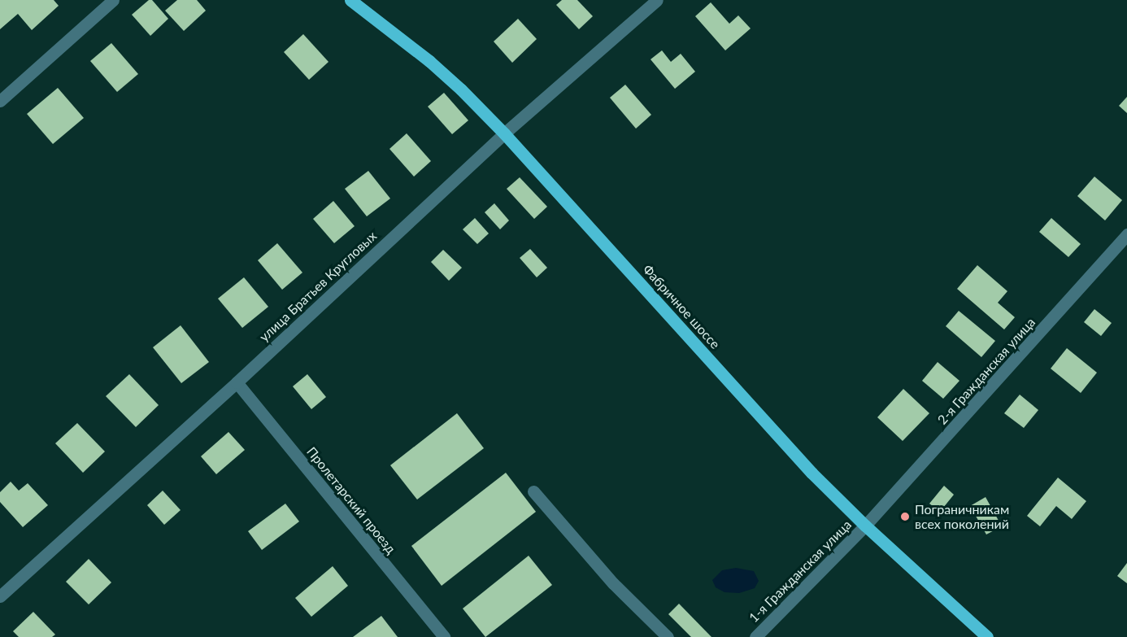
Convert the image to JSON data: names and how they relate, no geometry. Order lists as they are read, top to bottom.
{
  "streets": {
    "main road": ["Фабричное шоссе"],
    "street": [
      "улица Братьев Кругловых",
      "2-я Гражданская улица",
      "Пролетарский проезд",
      "1-я Гражданская улица"
    ]
  },
  "crossings": [
    ["улица Братьев Кругловых", "Фабричное шоссе"],
    ["улица Братьев Кругловых", "Пролетарский проезд"],
    ["Фабричное шоссе", "2-я Гражданская улица"],
    ["Фабричное шоссе", "1-я Гражданская улица"],
    ["2-я Гражданская улица", "1-я Гражданская улица"]
  ],
  "places": ["Пограничникам всех поколений"]
}
